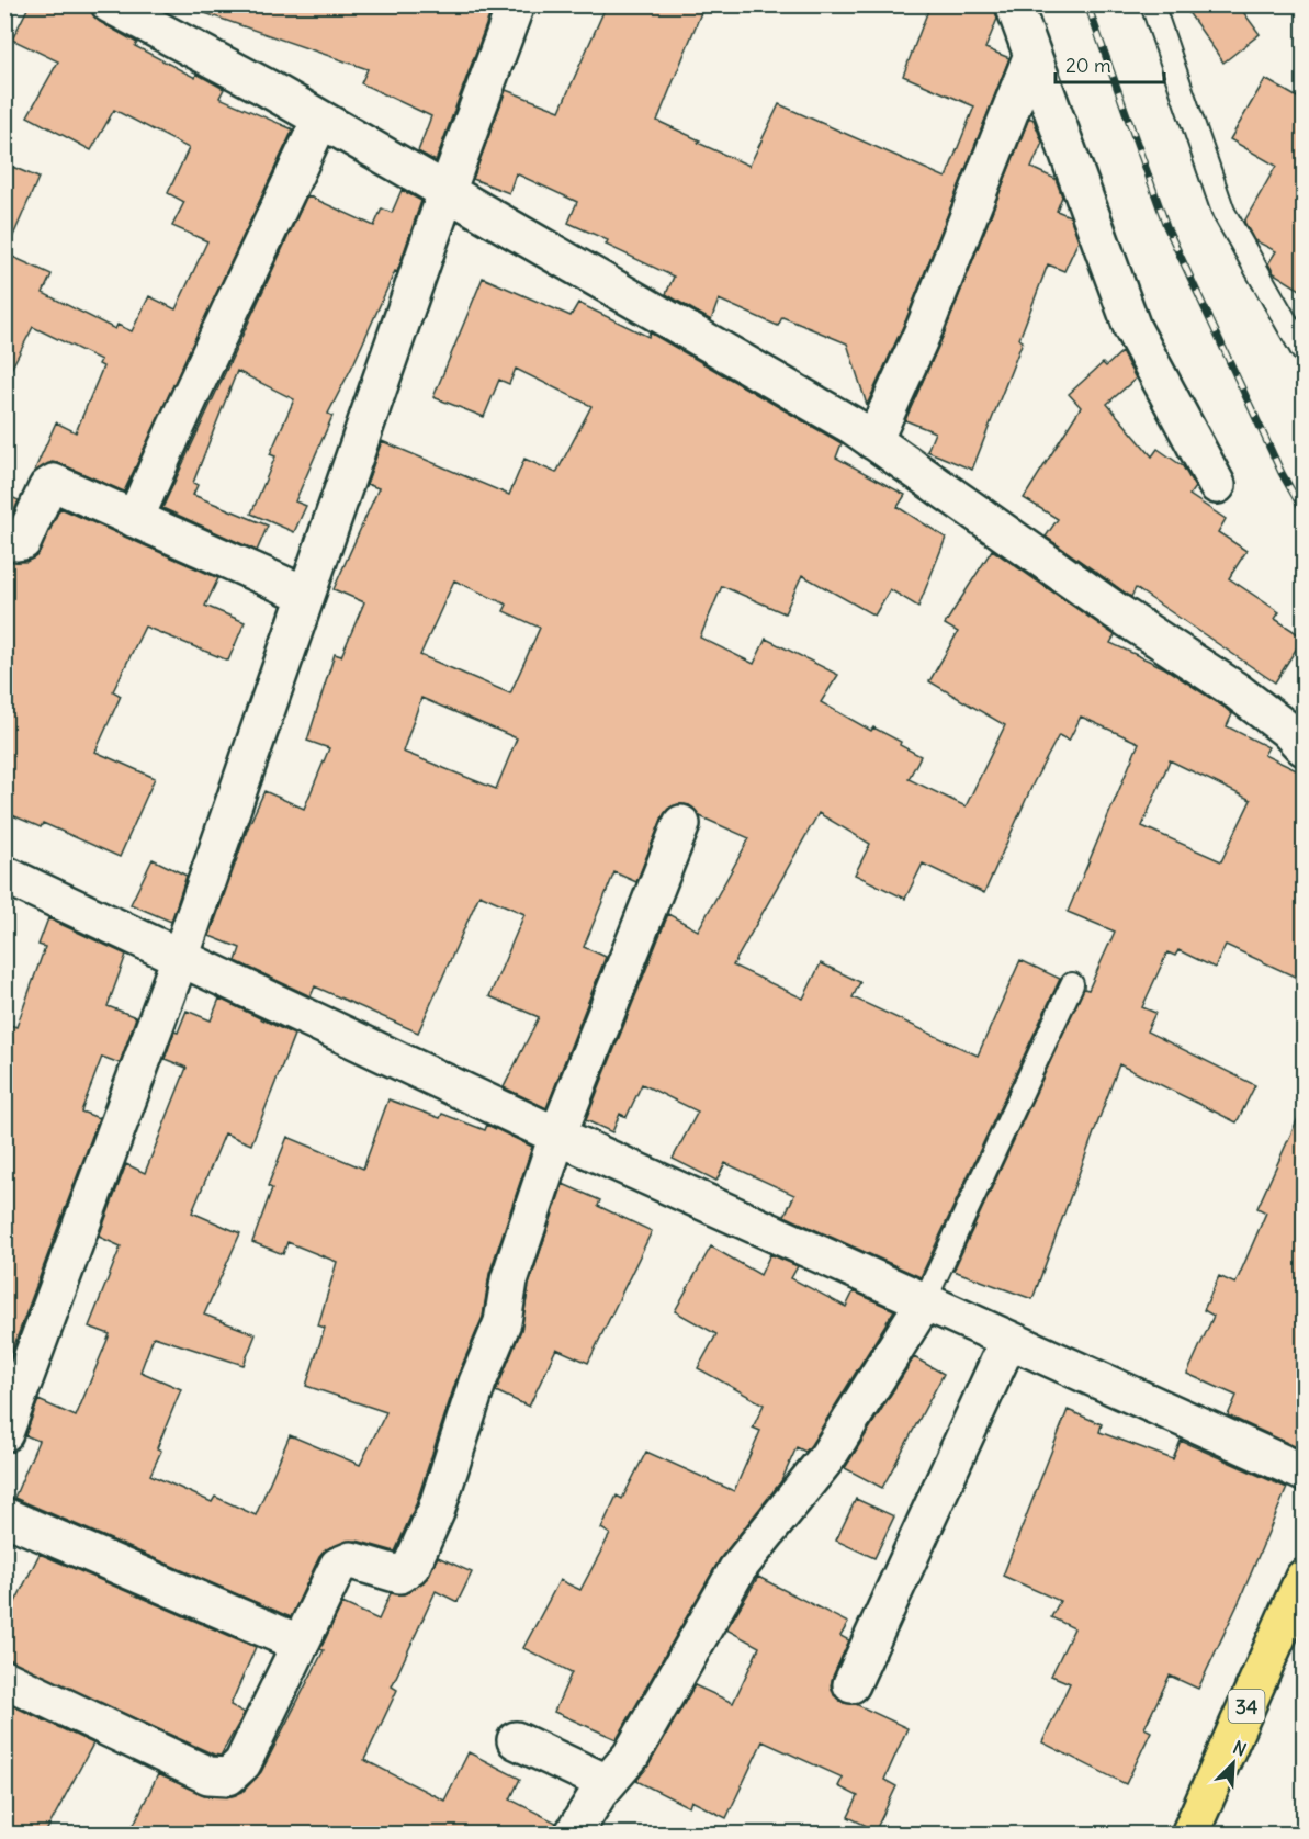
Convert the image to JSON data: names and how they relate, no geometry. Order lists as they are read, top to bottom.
{
  "streets": {
    "highway": ["34"]
  },
  "scale_bar": "20 m",
  "north": "top right"
}
